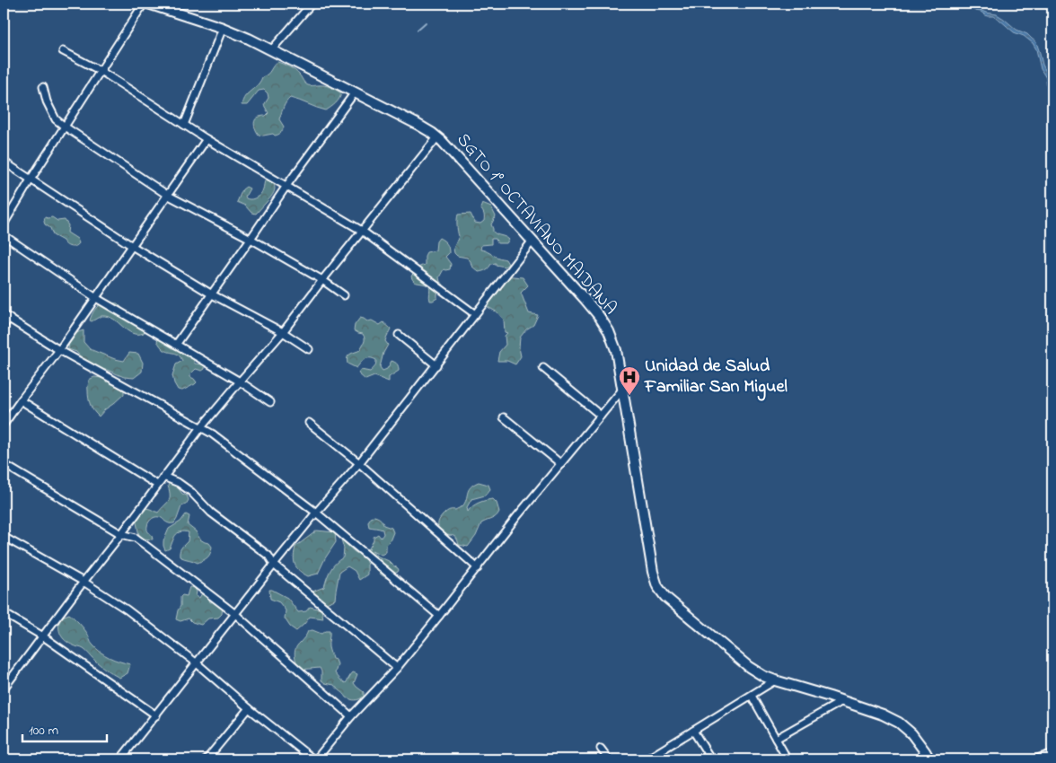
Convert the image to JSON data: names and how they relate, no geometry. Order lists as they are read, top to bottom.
{
  "streets": {
    "main road": ["SGTO 1° OCTAVIANO MAIDANA"]
  },
  "places": {
    "hospital": ["Unidad de Salud Familiar San Miguel"]
  },
  "scale_bar": "100 m"
}
